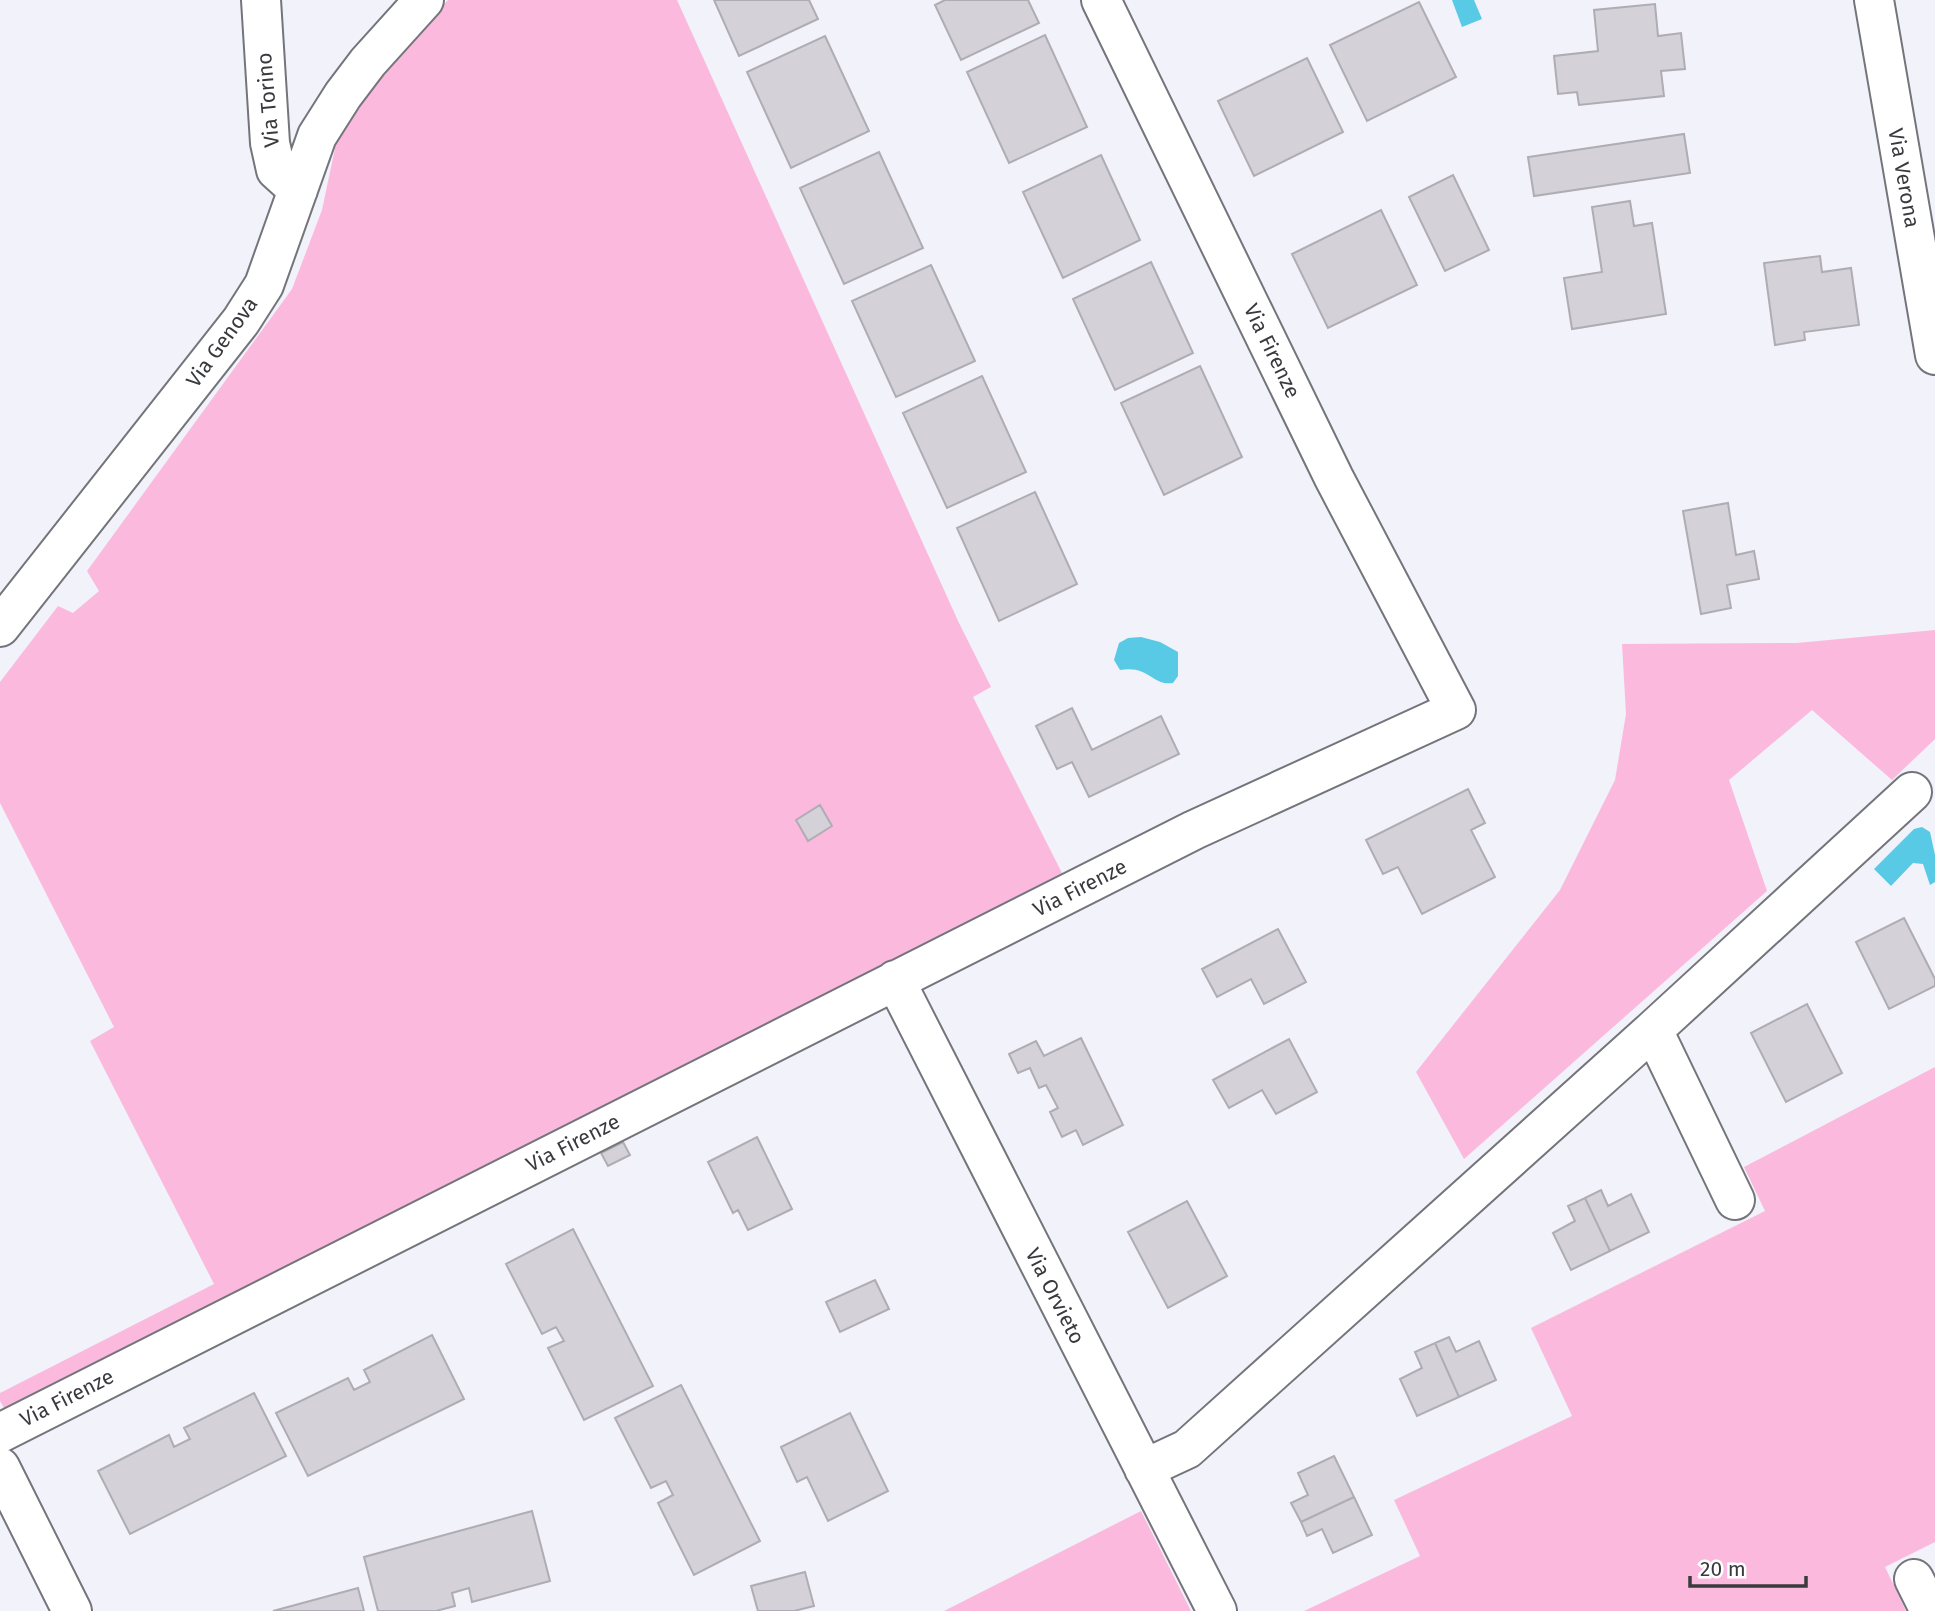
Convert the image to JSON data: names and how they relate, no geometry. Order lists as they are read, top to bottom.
{
  "streets": {
    "street": [
      "Via Torino",
      "Via Verona",
      "Via Genova",
      "Via Firenze",
      "Via Orvieto"
    ]
  },
  "crossings": [
    ["Via Torino", "Via Genova"],
    ["Via Firenze", "Via Orvieto"]
  ],
  "scale_bar": "20 m"
}
